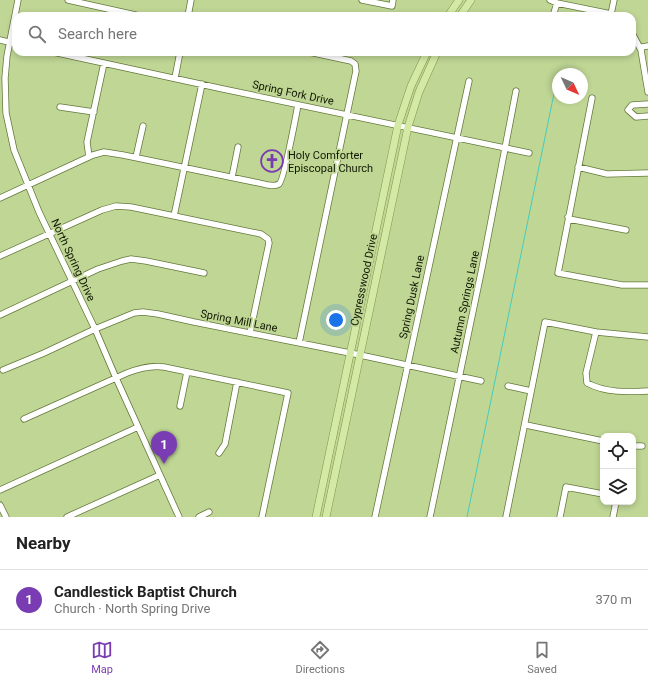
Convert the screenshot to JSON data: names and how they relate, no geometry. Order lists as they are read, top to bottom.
{
  "streets": {
    "main road": ["Cypresswood Drive"],
    "street": [
      "Spring Fork Drive",
      "North Spring Drive",
      "Spring Dusk Lane",
      "Autumn Springs Lane",
      "Spring Mill Lane"
    ]
  },
  "crossings": [
    ["Spring Fork Drive", "Cypresswood Drive"],
    ["Spring Fork Drive", "Spring Dusk Lane"],
    ["Spring Fork Drive", "Autumn Springs Lane"],
    ["North Spring Drive", "Spring Mill Lane"],
    ["Cypresswood Drive", "Spring Mill Lane"],
    ["Spring Dusk Lane", "Spring Mill Lane"],
    ["Autumn Springs Lane", "Spring Mill Lane"]
  ],
  "places": {
    "church": ["Holy Comforter Episcopal Church"]
  },
  "north": "bottom right",
  "page": {
    "search": "Search here",
    "pins": "1",
    "heading": "Nearby",
    "list": [
      {
        "mark": "1",
        "name": "Candlestick Baptist Church",
        "note": "Church · North Spring Drive",
        "value": "370 m"
      }
    ],
    "nav": ["Map", "Directions", "Saved"]
  }
}
